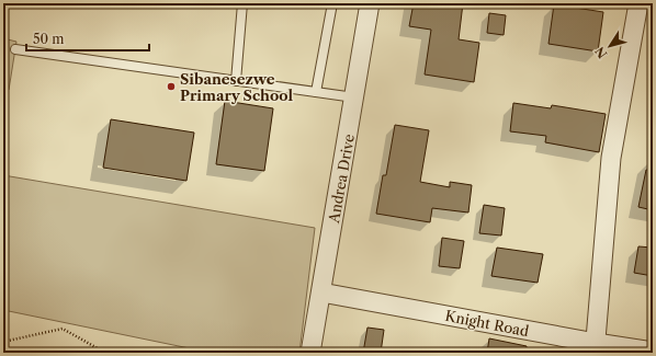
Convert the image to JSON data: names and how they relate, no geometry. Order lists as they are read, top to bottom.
{
  "streets": {
    "street": ["Andrea Drive", "Knight Road"]
  },
  "crossings": [
    ["Andrea Drive", "Knight Road"]
  ],
  "places": ["Sibanesezwe Primary School"],
  "scale_bar": "50 m",
  "north": "bottom left"
}
